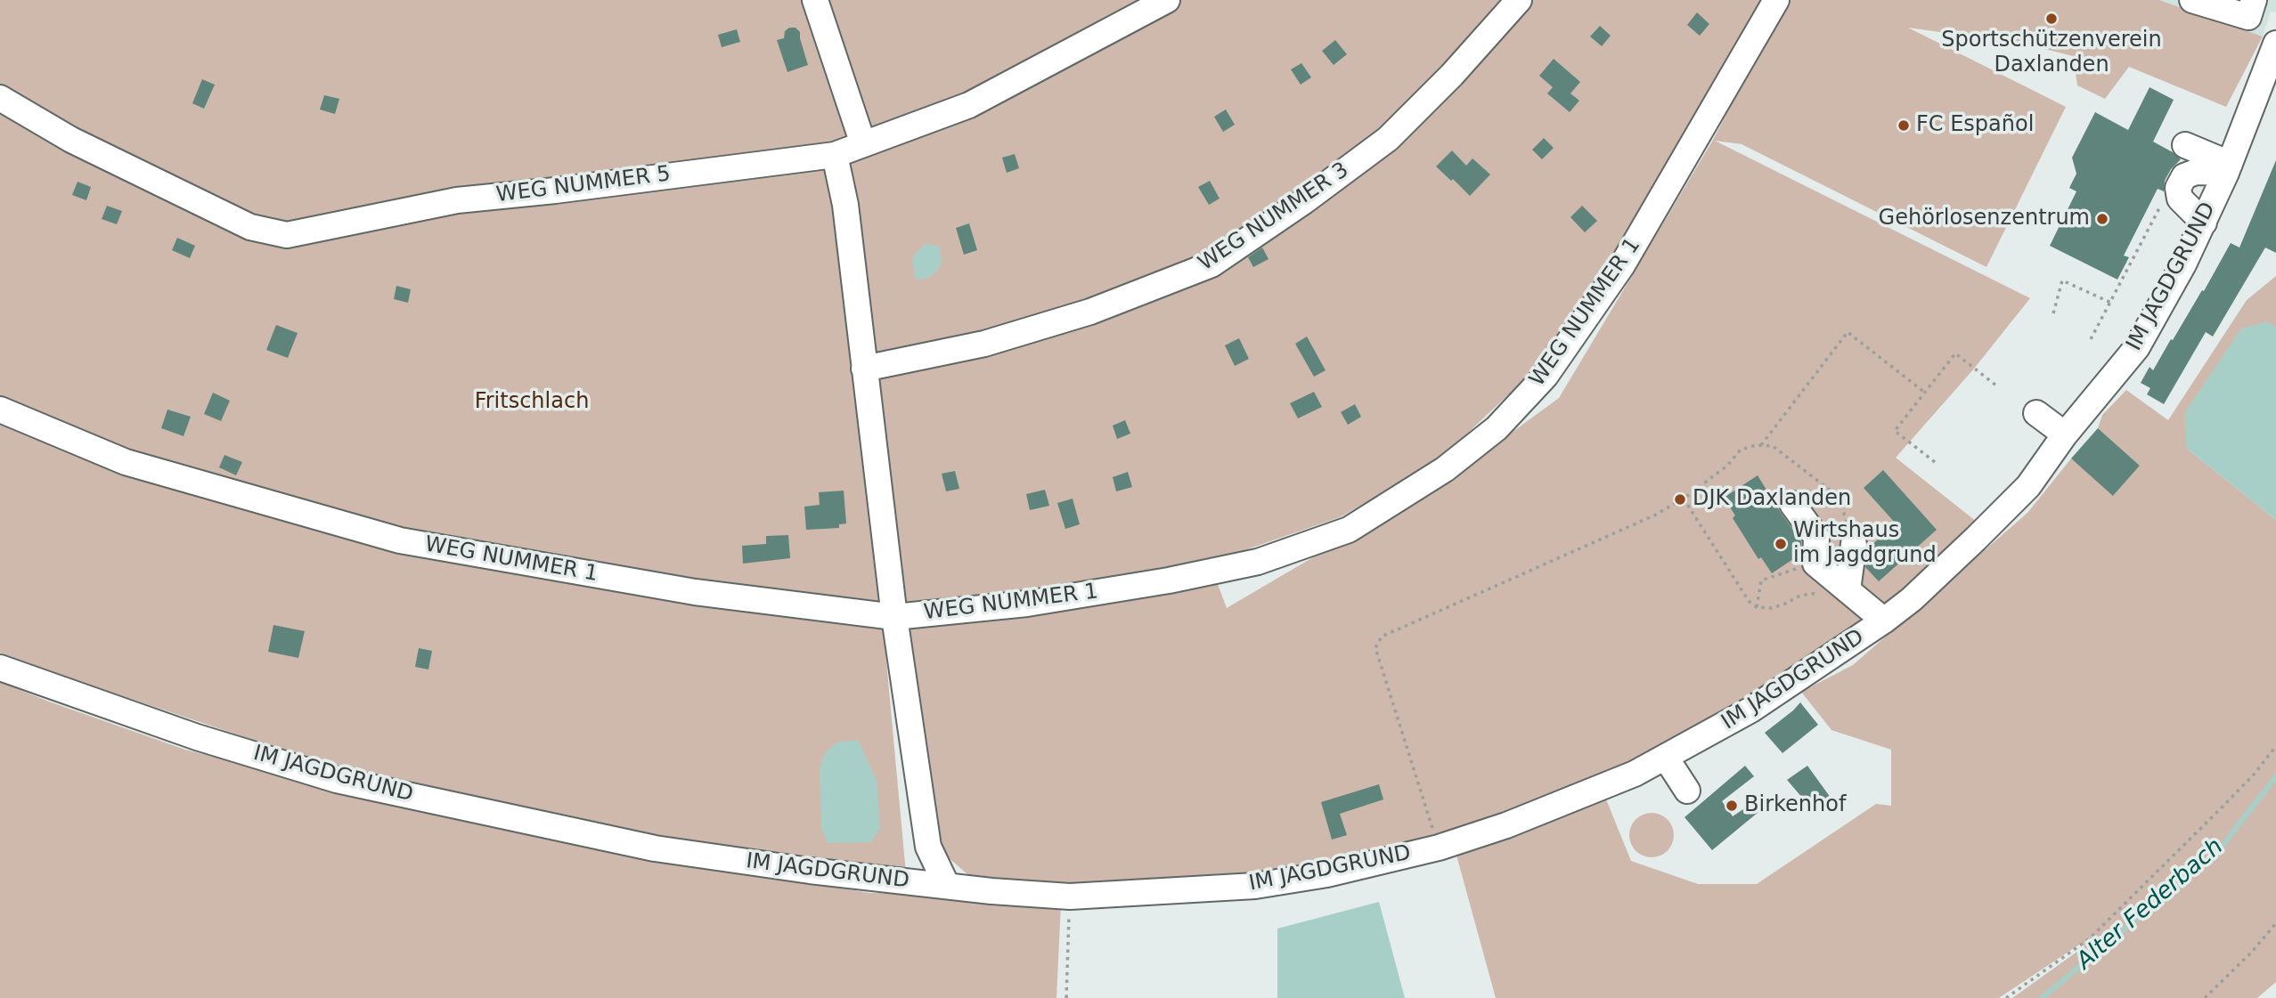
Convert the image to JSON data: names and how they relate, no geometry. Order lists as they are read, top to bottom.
{
  "streets": {
    "street": [
      "WEG NUMMER 5",
      "WEG NUMMER 3",
      "IM JAGDGRUND",
      "WEG NUMMER 1"
    ]
  },
  "water": ["Alter Federbach"],
  "parks": ["Fritschlach"],
  "places": [
    "Sportschützenverein Daxlanden",
    "FC Español",
    "Gehörlosenzentrum",
    "DJK Daxlanden",
    "Wirtshaus im Jagdgrund",
    "Birkenhof"
  ]
}
